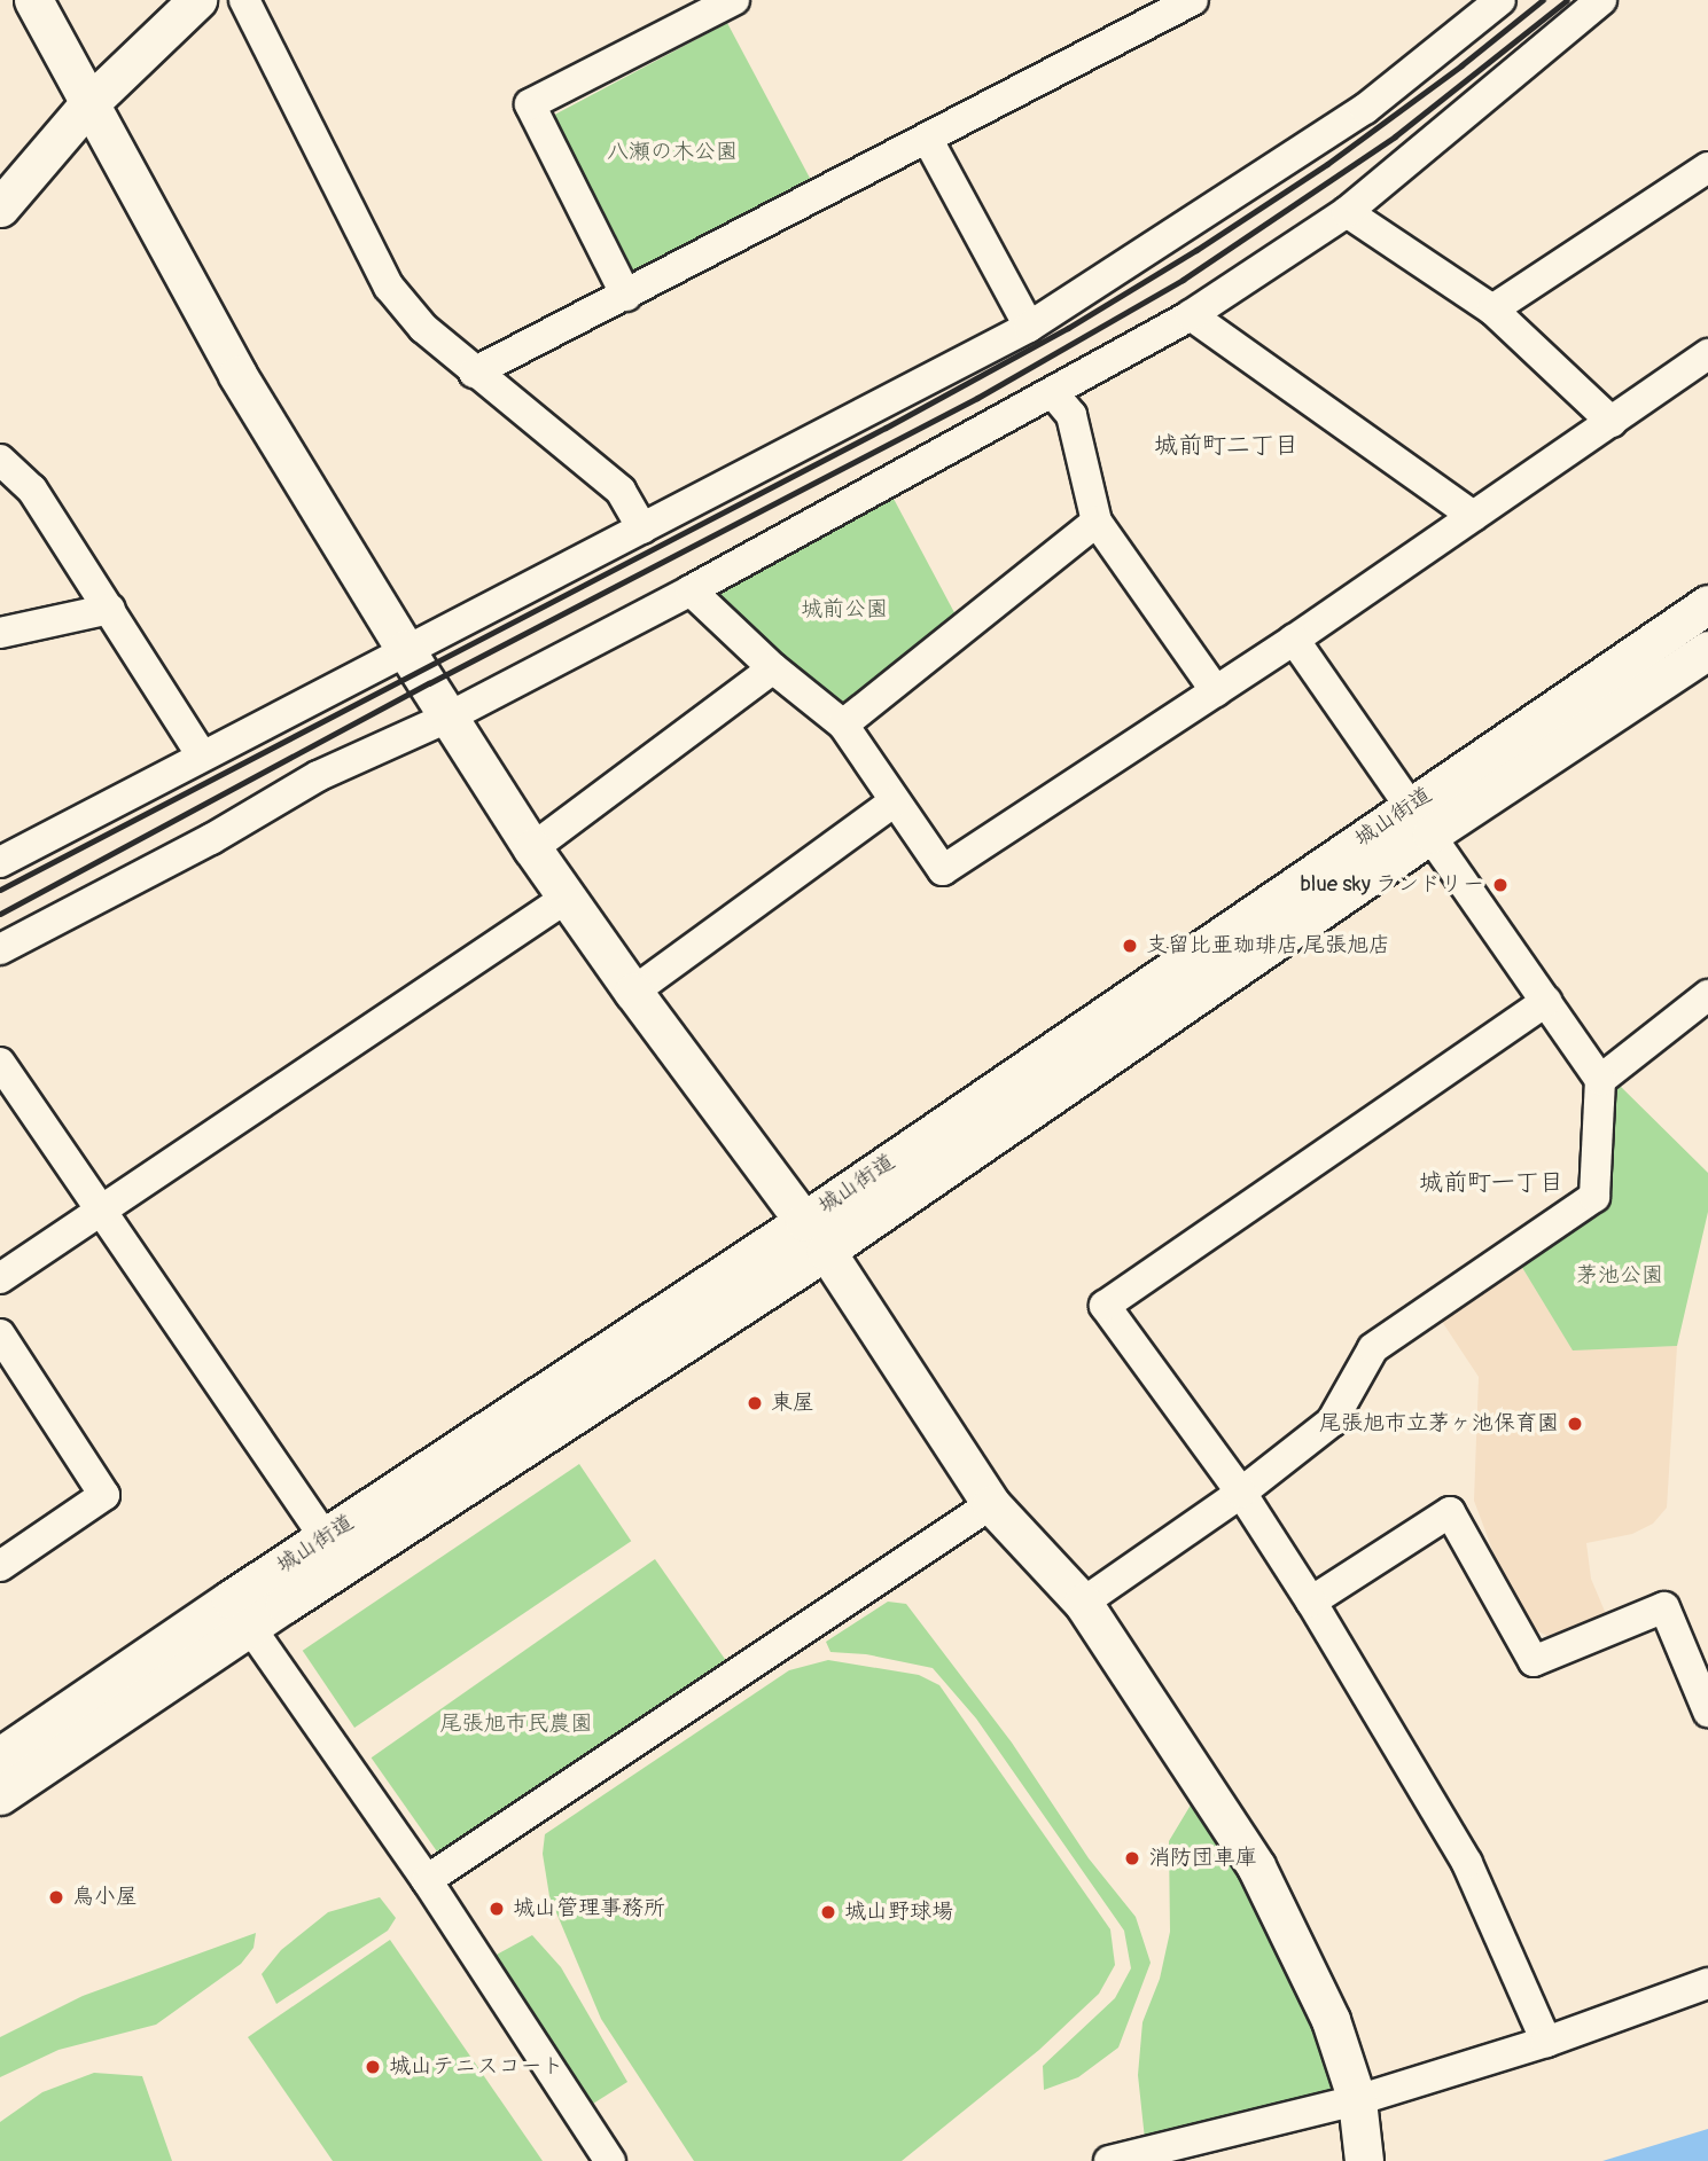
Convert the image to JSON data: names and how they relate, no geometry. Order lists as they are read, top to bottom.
{
  "streets": {
    "street": ["城山街道"]
  },
  "districts": ["城前町二丁目", "城前町一丁目"],
  "parks": [
    "八瀬の木公園",
    "城前公園",
    "茅池公園",
    "尾張旭市民農園"
  ],
  "places": [
    "blue sky ランドリー",
    "支留比亜珈琲店 尾張旭店",
    "東屋",
    "尾張旭市立茅ヶ池保育園",
    "消防団車庫",
    "鳥小屋",
    "城山管理事務所",
    "城山野球場",
    "城山テニスコート"
  ]
}
